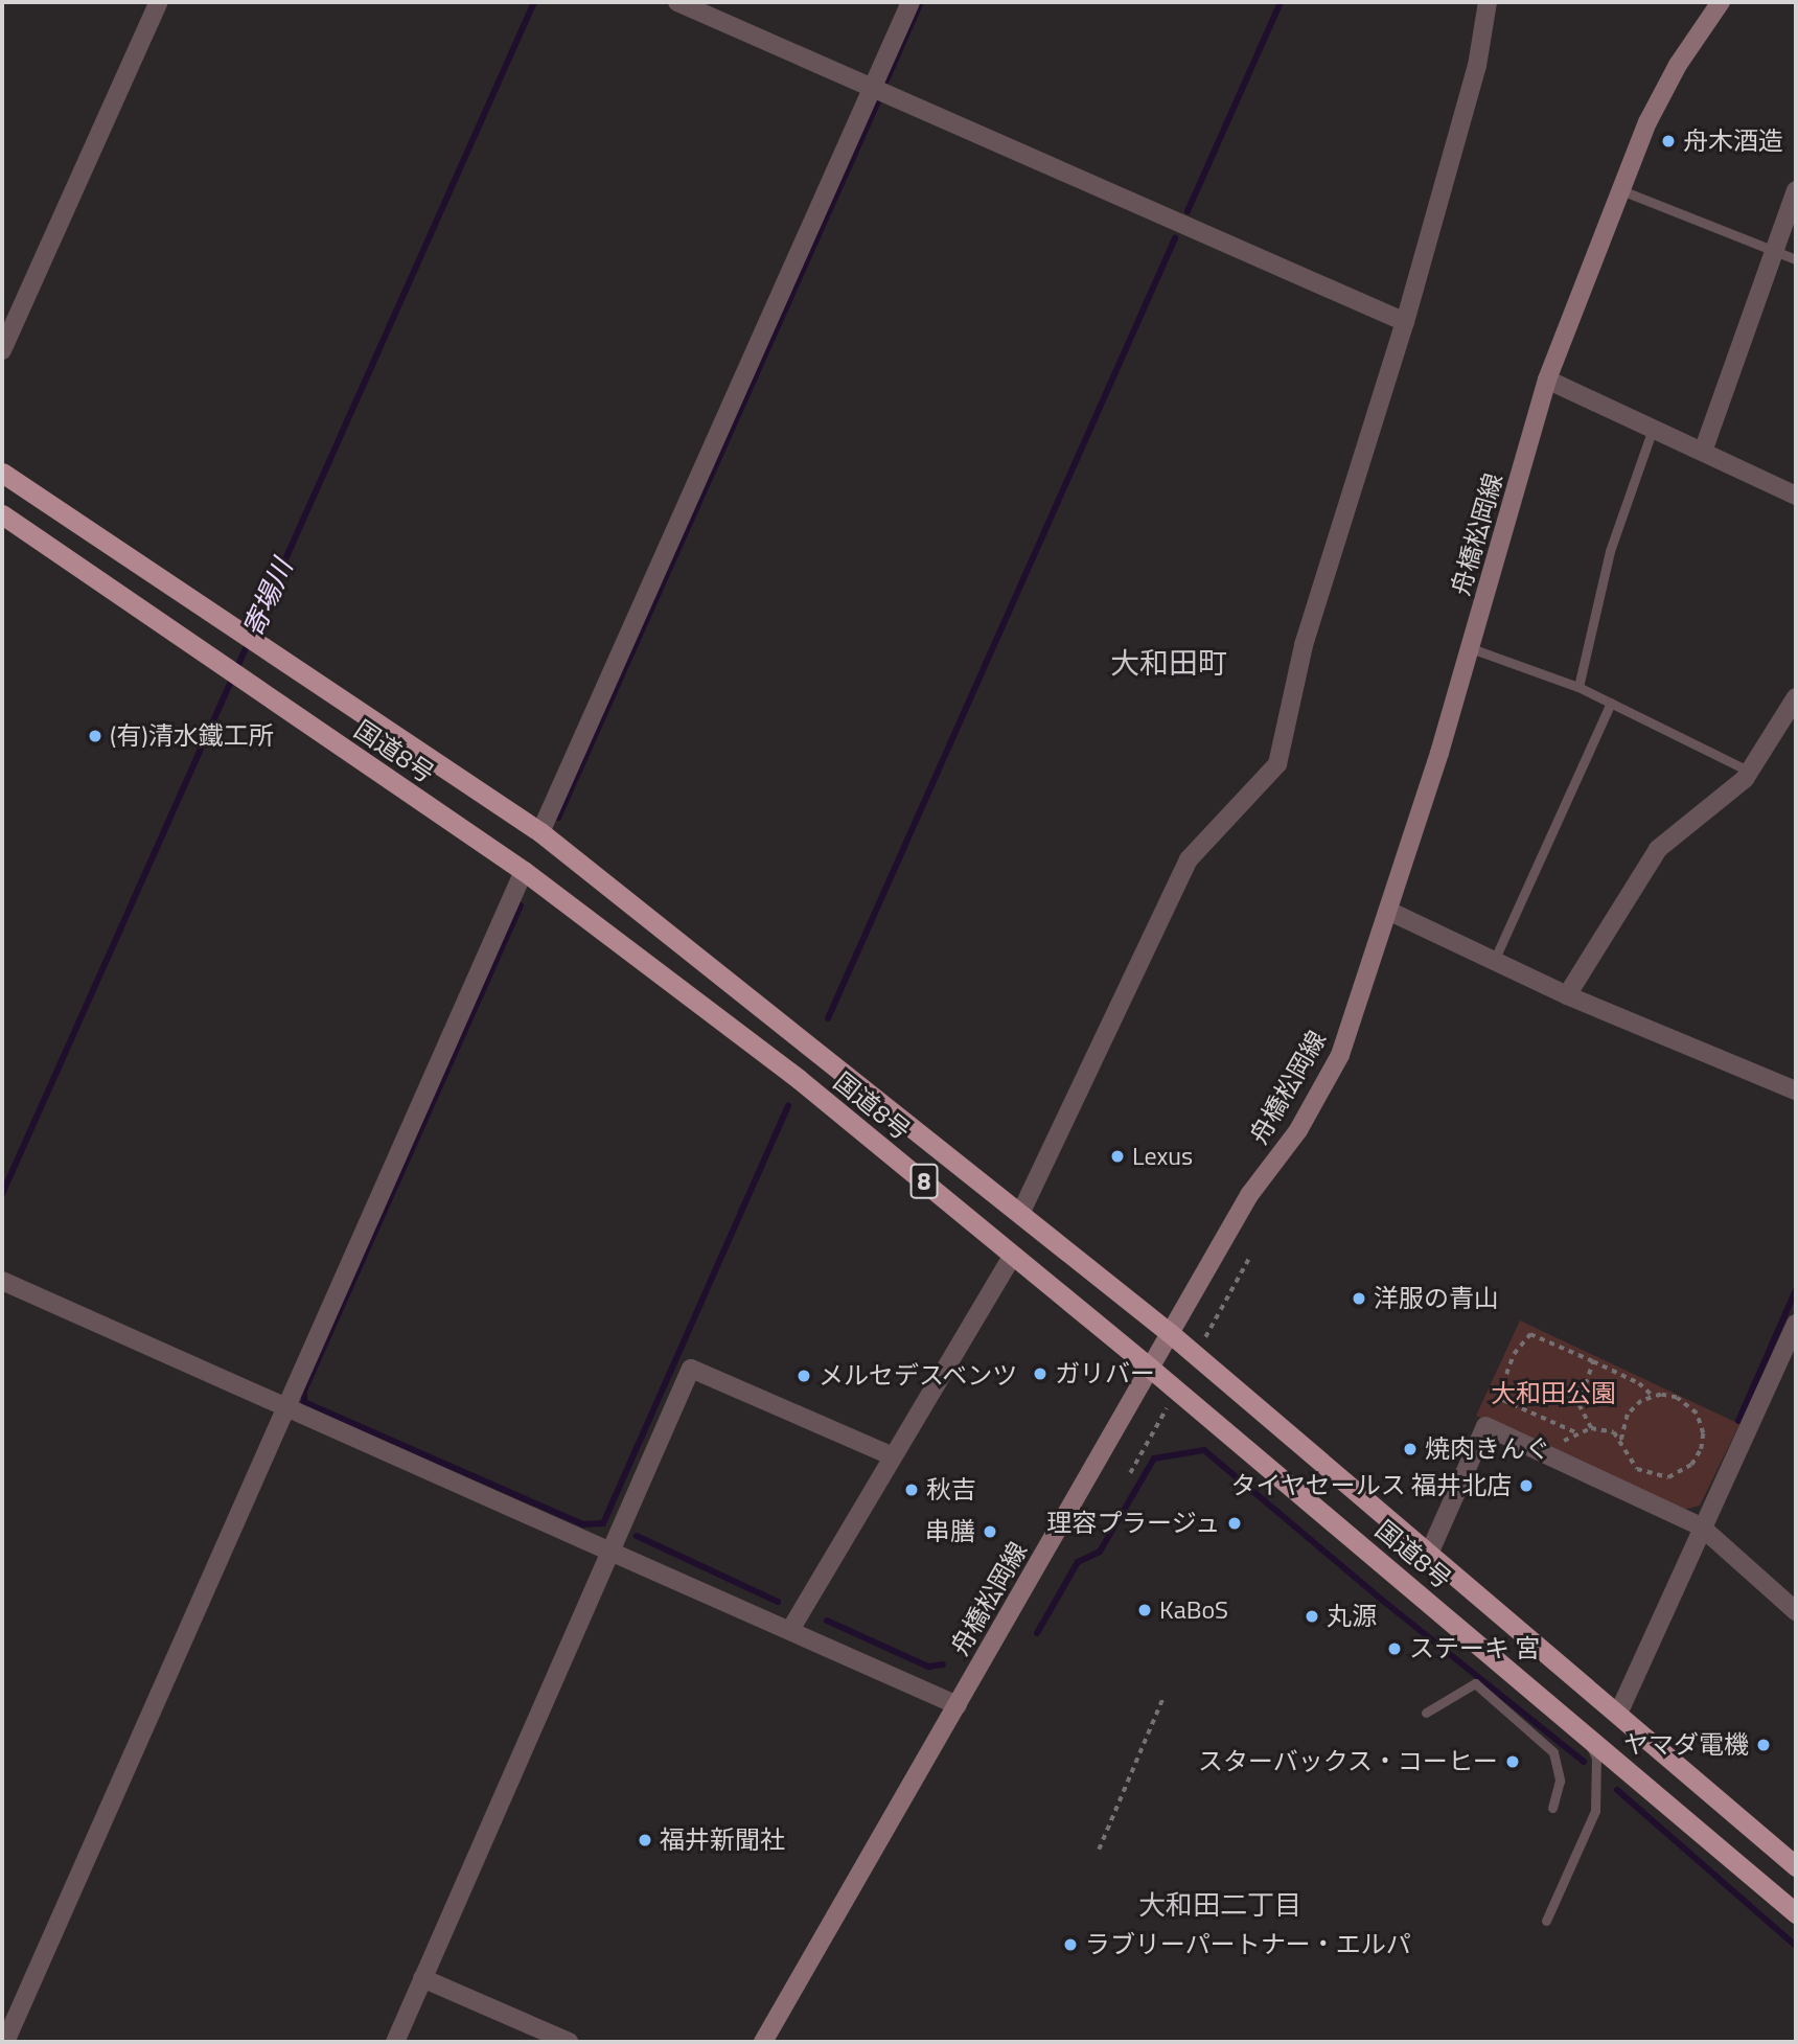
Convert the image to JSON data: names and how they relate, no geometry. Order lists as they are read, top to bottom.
{
  "streets": {
    "highway": ["国道8号", "8"],
    "main road": ["舟橋松岡線"]
  },
  "crossings": [
    ["舟橋松岡線", "国道8号"]
  ],
  "districts": ["大和田町", "大和田二丁目"],
  "water": ["寄場川"],
  "parks": ["大和田公園"],
  "places": [
    "舟木酒造",
    "(有)清水鐵工所",
    "Lexus",
    "洋服の青山",
    "ガリバー",
    "メルセデスベンツ",
    "焼肉きんぐ",
    "タイヤセールス 福井北店",
    "秋吉",
    "理容プラージュ",
    "串膳",
    "KaBoS",
    "丸源",
    "ステーキ 宮",
    "ヤマダ電機",
    "スターバックス・コーヒー",
    "福井新聞社",
    "ラブリーパートナー・エルパ"
  ]
}
